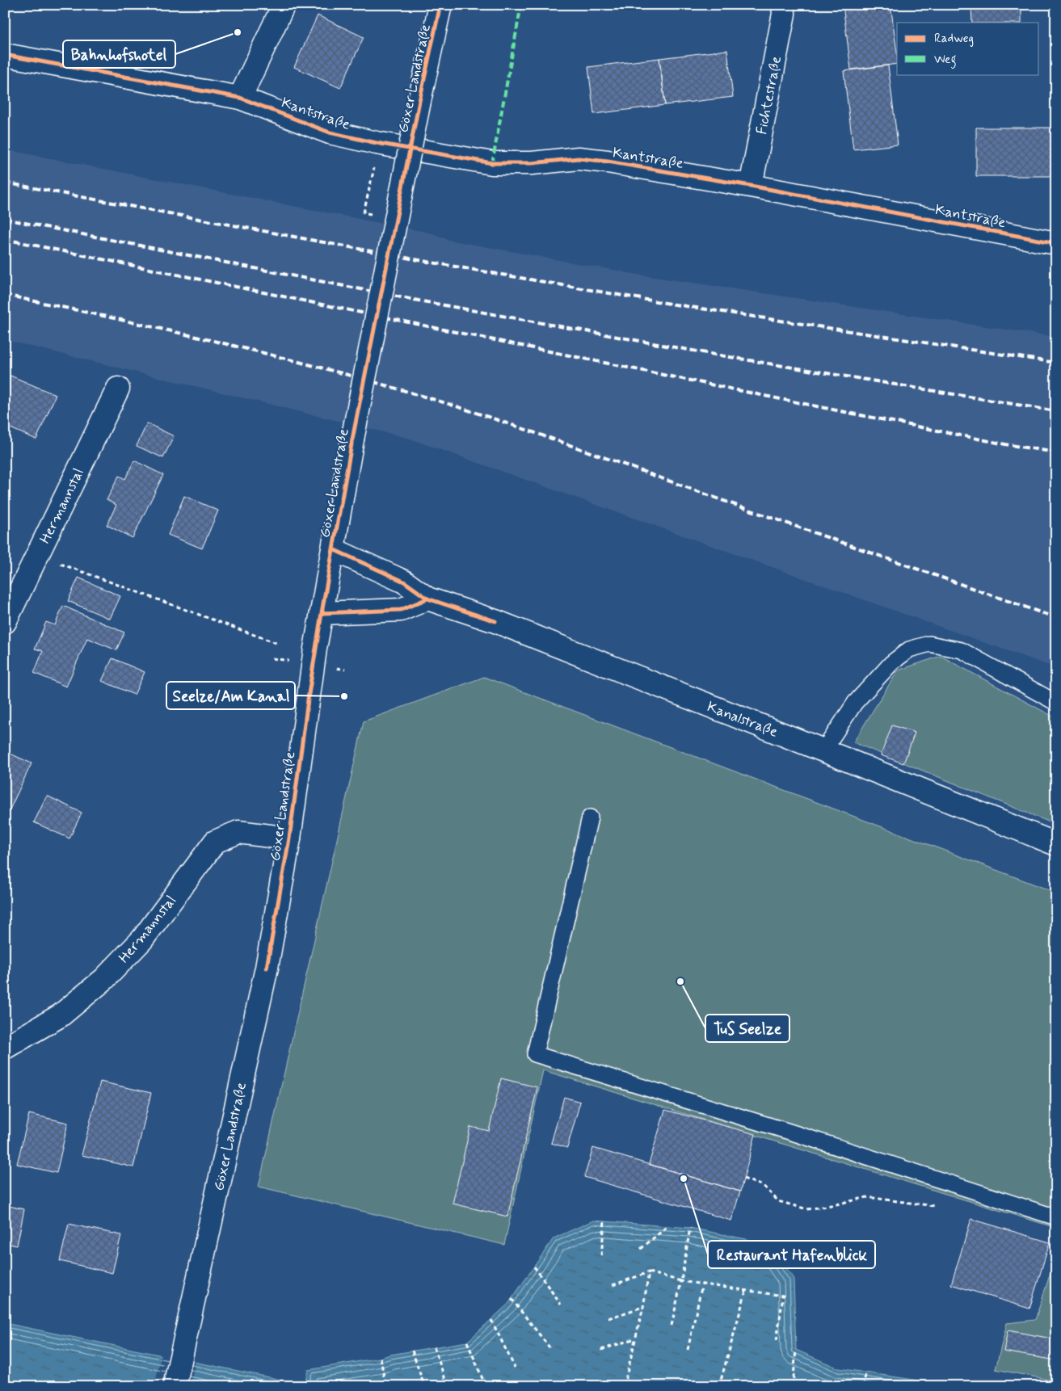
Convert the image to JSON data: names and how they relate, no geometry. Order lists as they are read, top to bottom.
{
  "streets": {
    "street": [
      "Göxer Landstraße",
      "Fichtestraße",
      "Kantstraße",
      "Hermannstal",
      "Kanalstraße"
    ]
  },
  "crossings": [
    ["Göxer Landstraße", "Hermannstal"],
    ["Göxer Landstraße", "Kanalstraße"],
    ["Fichtestraße", "Kantstraße"]
  ],
  "places": [
    "Bahnhofshotel",
    "Seelze/Am Kanal",
    "TuS Seelze",
    "Restaurant Hafenblick"
  ],
  "legend": ["Radweg", "Weg"]
}
